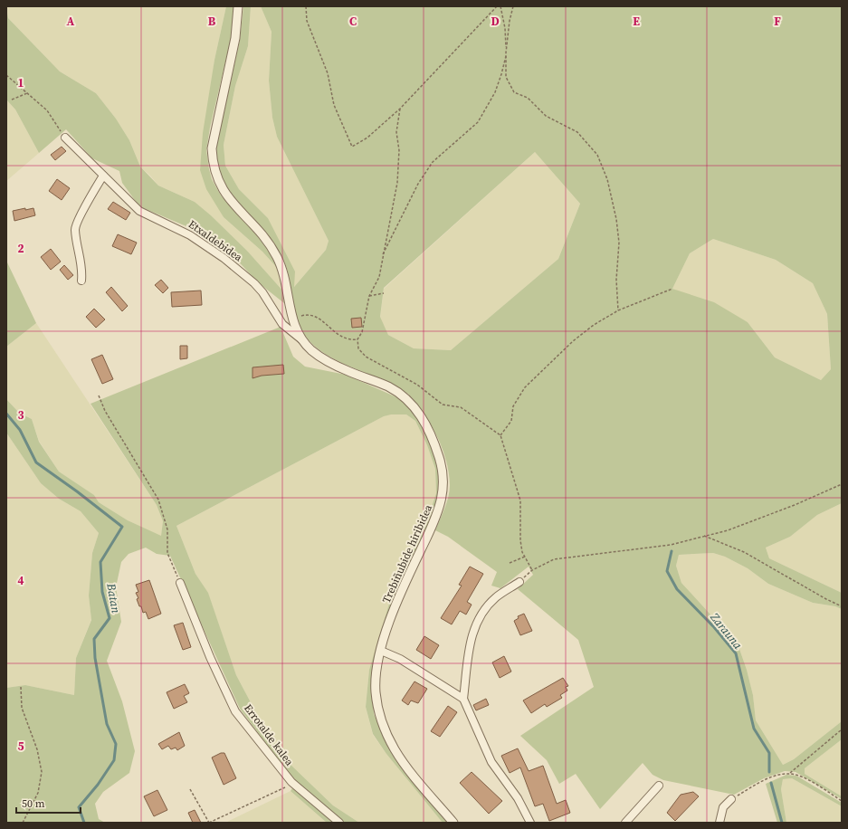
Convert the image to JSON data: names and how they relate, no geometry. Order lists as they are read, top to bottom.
{
  "streets": {
    "street": ["Etxaldebidea", "Trebiñubide hiribidea", "Errotalde kalea"]
  },
  "crossings": [
    ["Etxaldebidea", "Trebiñubide hiribidea"]
  ],
  "water": ["Batan", "Zarauna"],
  "scale_bar": "50 m",
  "grid": {
    "columns": [
      "A",
      "B",
      "C",
      "D",
      "E",
      "F"
    ],
    "rows": [
      "1",
      "2",
      "3",
      "4",
      "5"
    ]
  }
}
